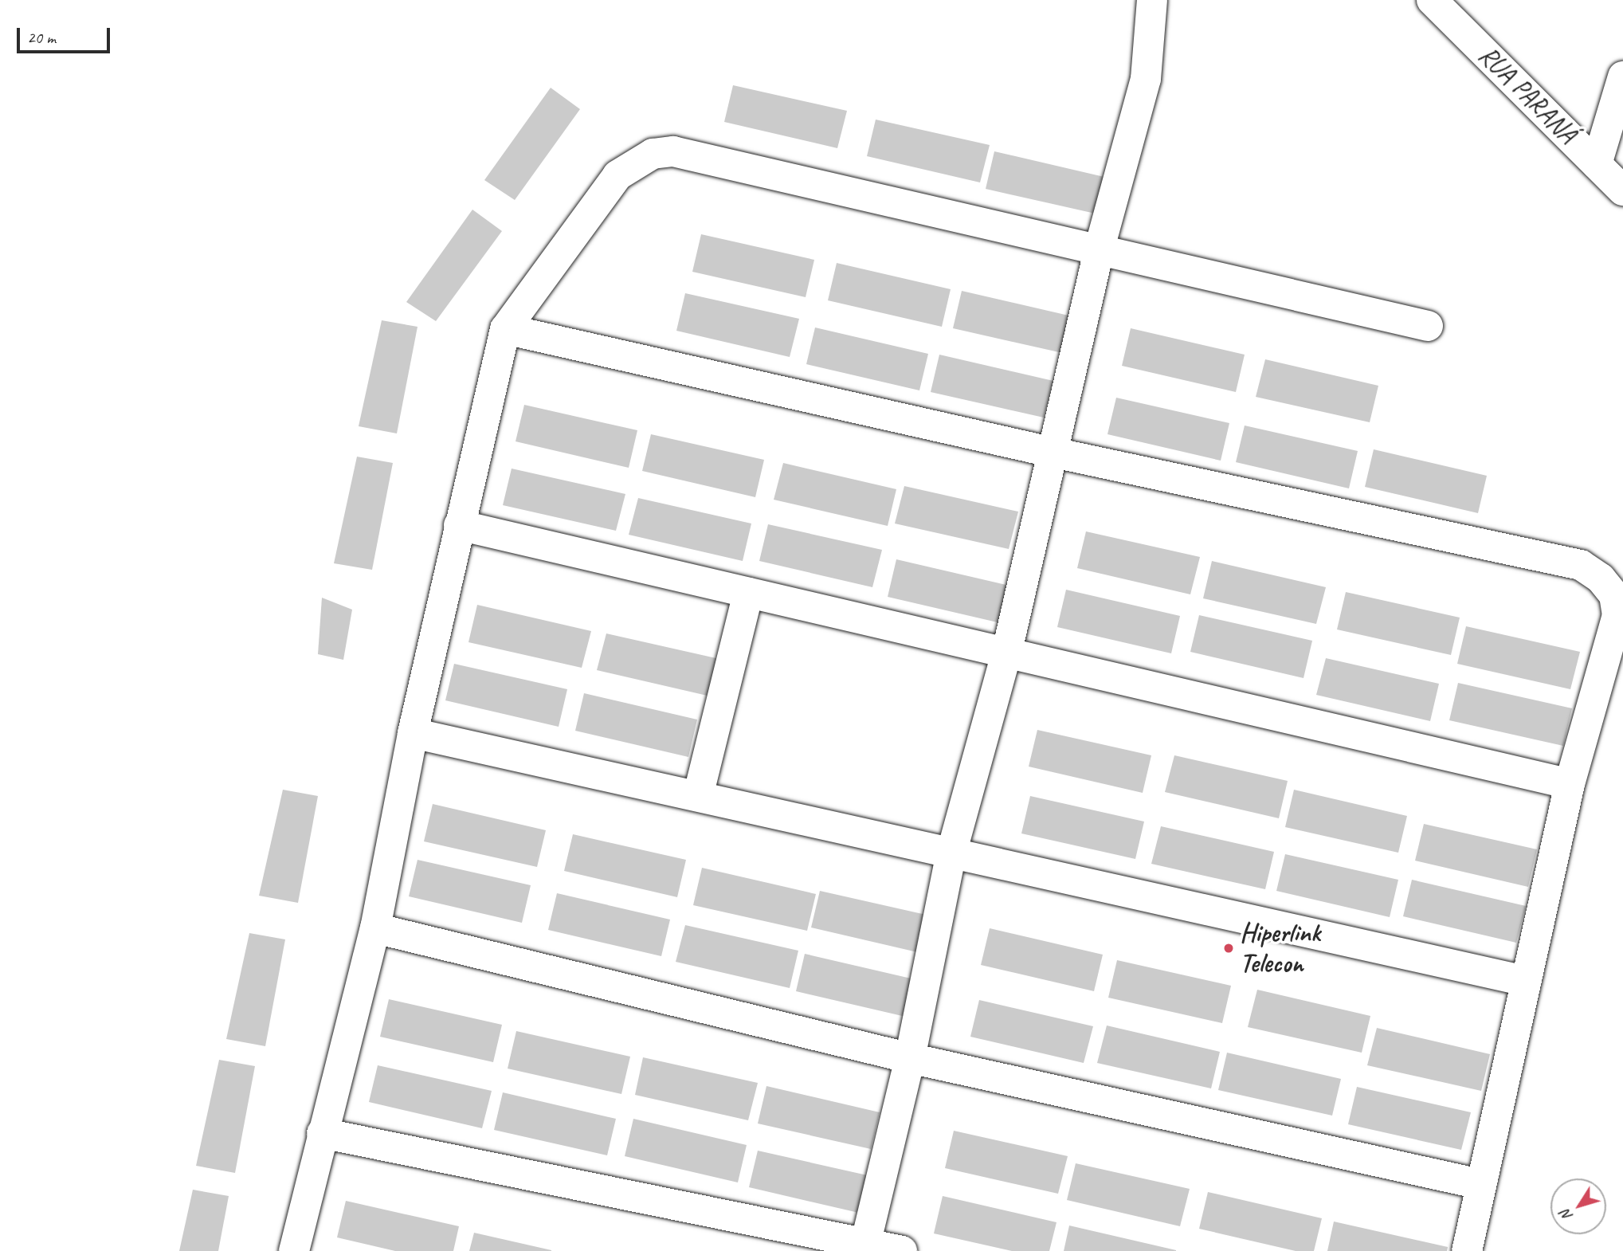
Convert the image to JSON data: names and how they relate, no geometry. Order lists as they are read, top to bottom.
{
  "streets": {
    "street": ["RUA PARANÁ"]
  },
  "places": ["Hiperlink Telecon"],
  "scale_bar": "20 m",
  "north": "bottom left"
}
